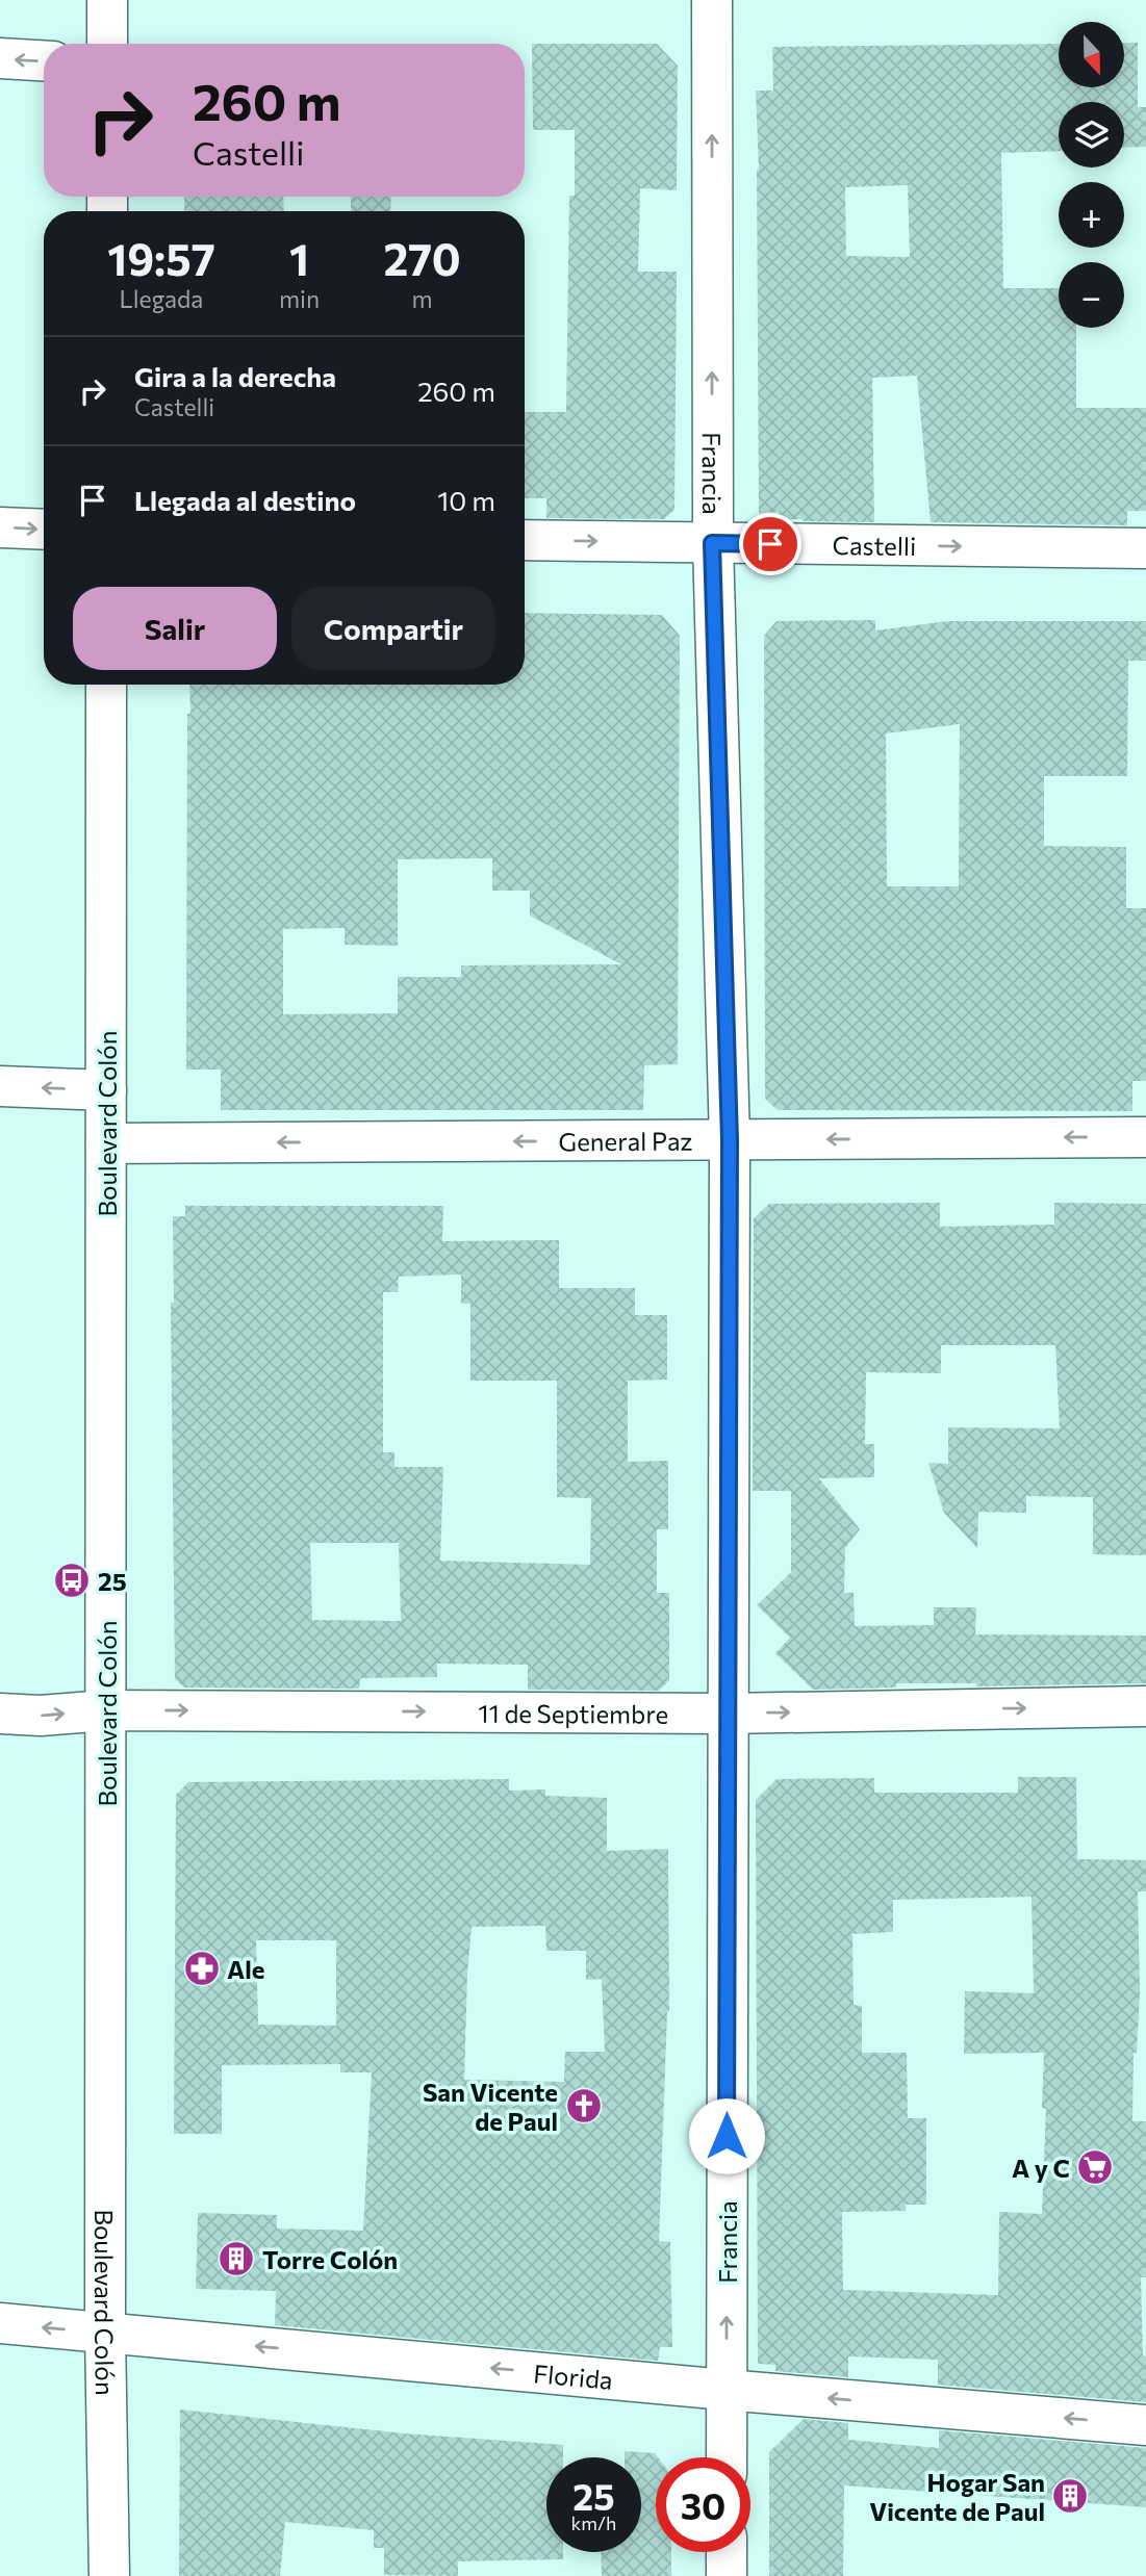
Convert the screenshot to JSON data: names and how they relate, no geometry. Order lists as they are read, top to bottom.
{
  "streets": {
    "street": [
      "Francia",
      "Castelli",
      "Boulevard Colón",
      "General Paz",
      "11 de Septiembre",
      "Florida"
    ]
  },
  "crossings": [
    ["Francia", "Castelli"],
    ["Francia", "General Paz"],
    ["Francia", "11 de Septiembre"],
    ["Francia", "Florida"],
    ["Boulevard Colón", "General Paz"],
    ["Boulevard Colón", "11 de Septiembre"],
    ["Boulevard Colón", "Florida"]
  ],
  "one_way": [
    "Francia",
    "Castelli",
    "General Paz",
    "11 de Septiembre",
    "Florida"
  ],
  "places": {
    "bus stop": ["25"],
    "pharmacy": ["Ale"],
    "church": ["San Vicente de Paul"],
    "supermarket": ["A y C"],
    "building": ["Torre Colón", "Hogar San Vicente de Paul"]
  },
  "north": "bottom",
  "page": {
    "map_buttons": ["+", "−"],
    "turn": ["260 m", "Castelli"],
    "eta": [
      "19:57",
      "Llegada",
      "1",
      "min",
      "270",
      "m"
    ],
    "list": [
      {
        "name": "Gira a la derecha",
        "note": "Castelli",
        "value": "260 m"
      },
      {
        "name": "Llegada al destino",
        "value": "10 m"
      }
    ],
    "buttons": ["Salir", "Compartir"],
    "speed": "25 km/h",
    "limit": "30"
  }
}
